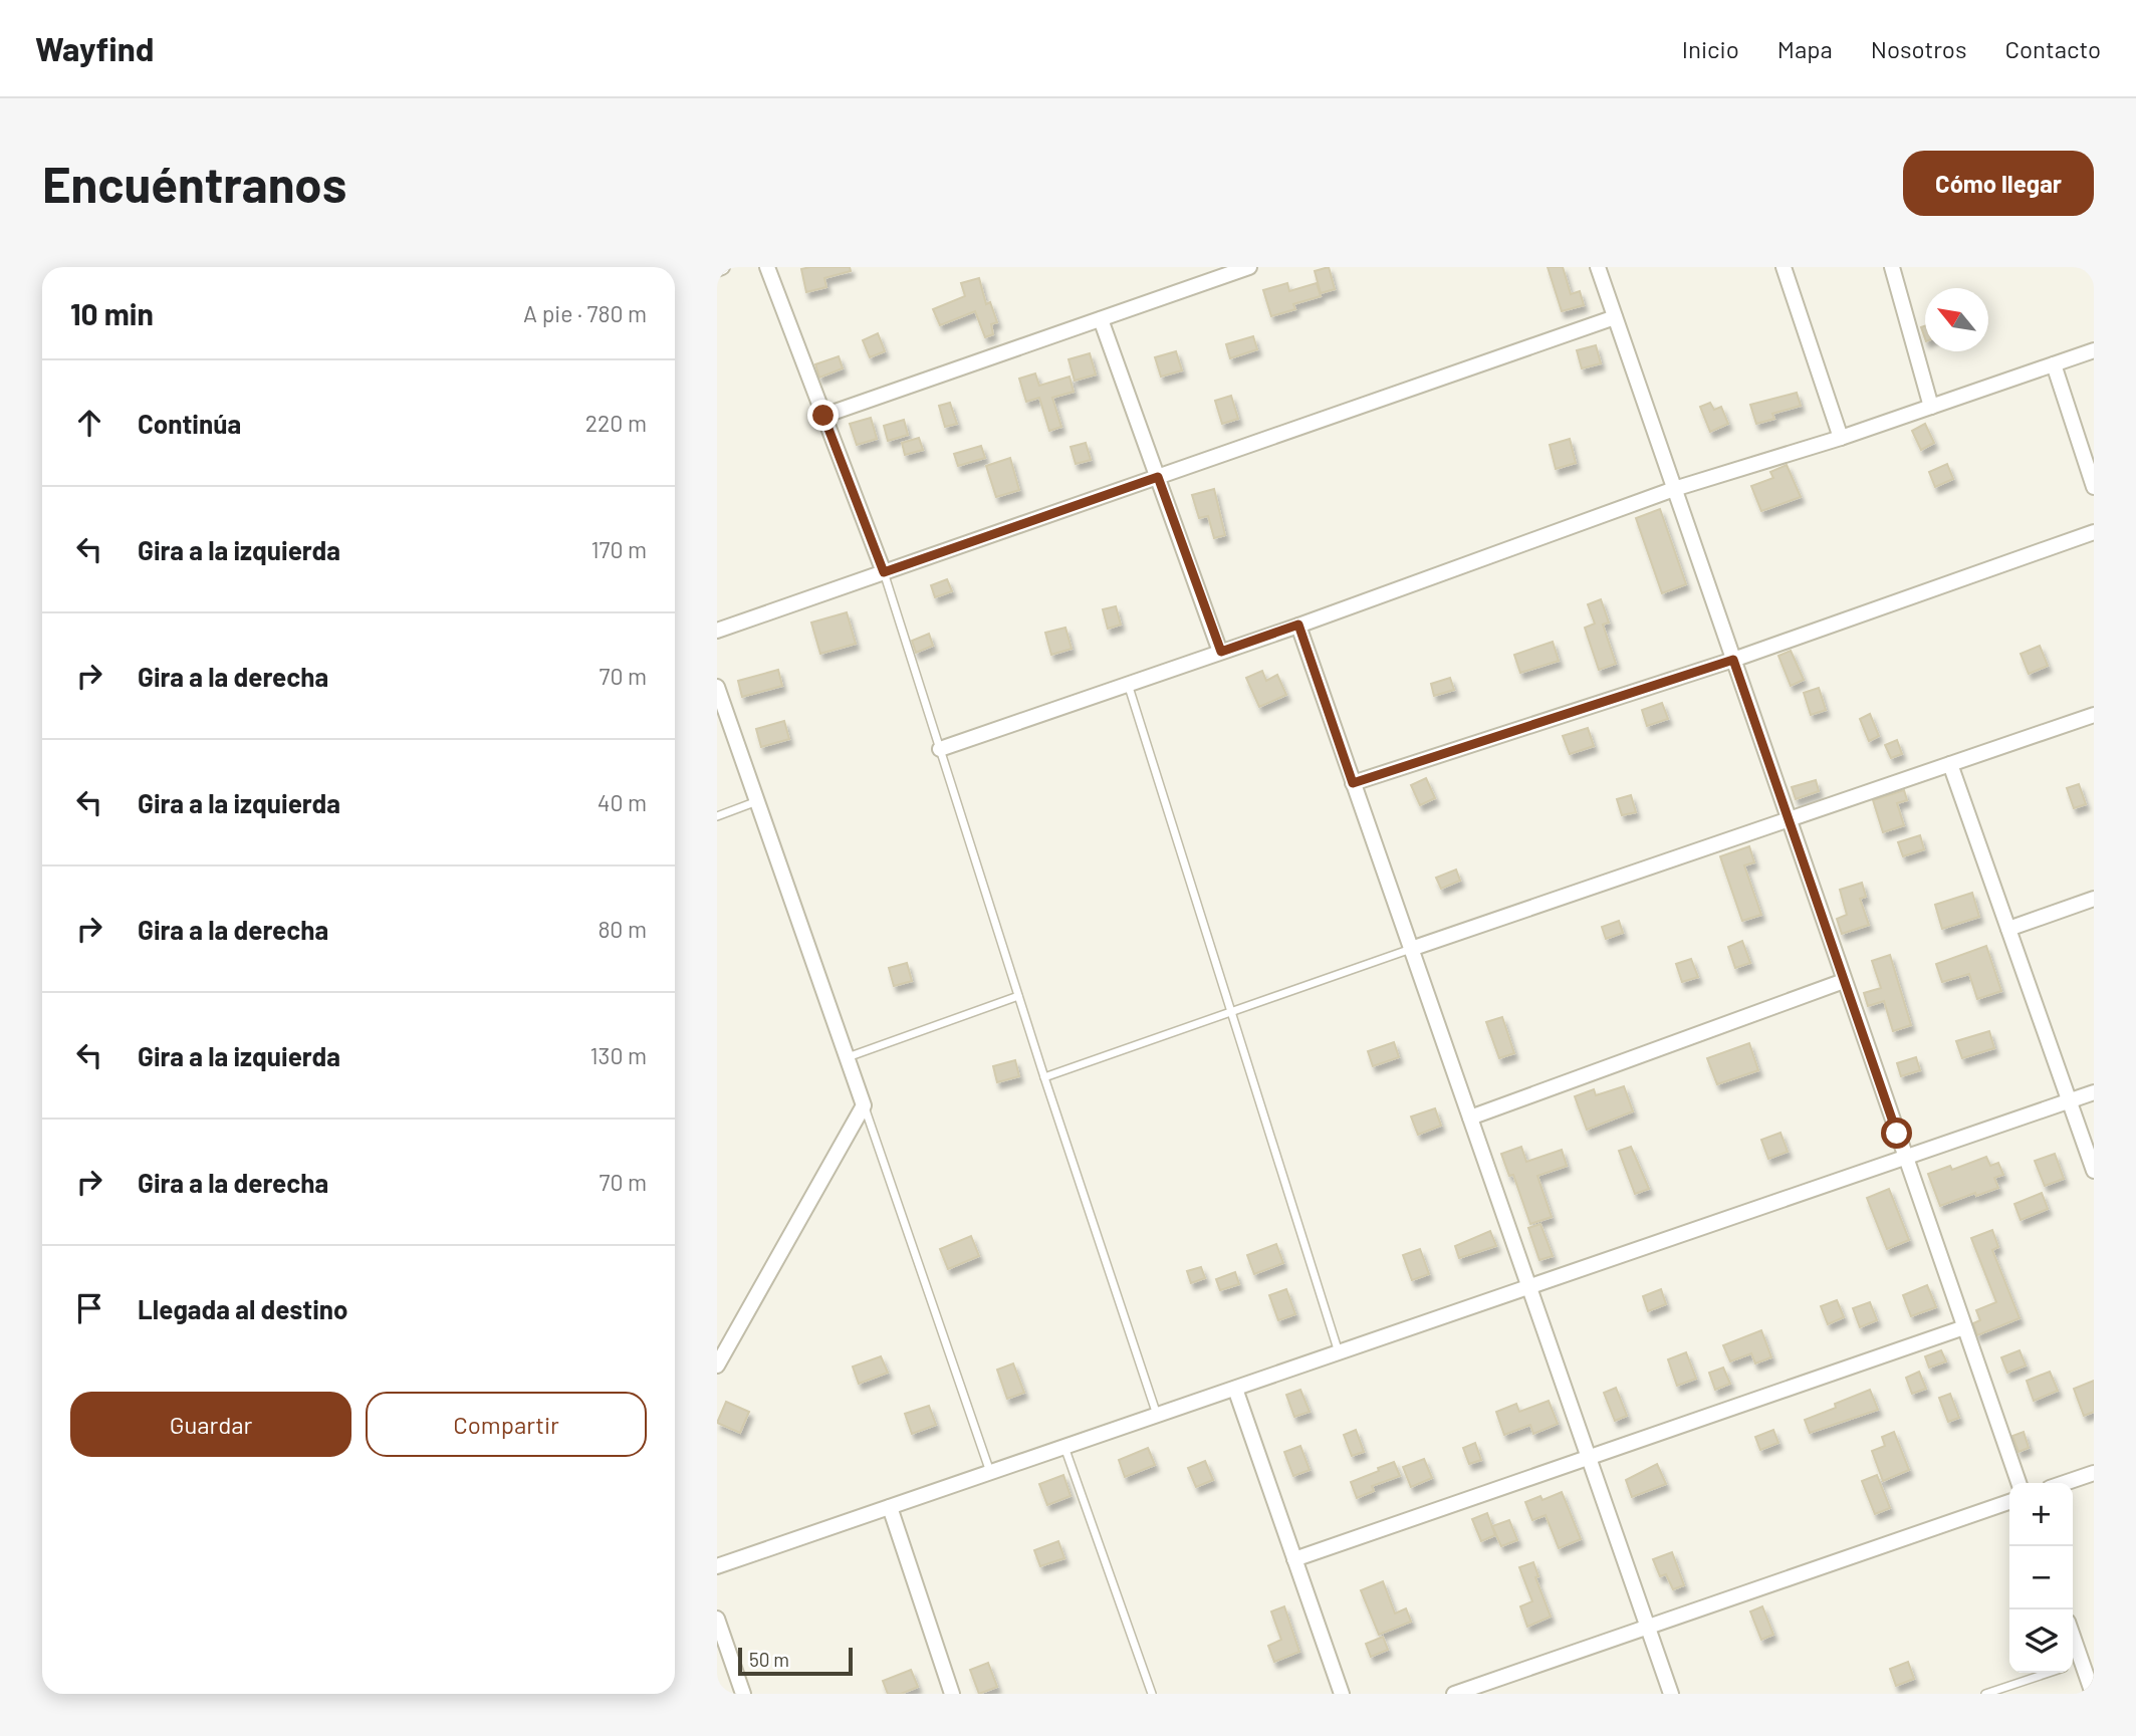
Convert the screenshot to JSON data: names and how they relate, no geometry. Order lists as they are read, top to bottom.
{
  "scale_bar": "50 m",
  "north": "top left",
  "page": {
    "header": "Wayfind",
    "nav": [
      "Inicio",
      "Mapa",
      "Nosotros",
      "Contacto"
    ],
    "buttons": [
      "Cómo llegar",
      ["Guardar", "Compartir"]
    ],
    "title": "Encuéntranos",
    "heading": ["10 min", "A pie · 780 m"],
    "list": [
      ["Continúa", "220 m"],
      ["Gira a la izquierda", "170 m"],
      ["Gira a la derecha", "70 m"],
      ["Gira a la izquierda", "40 m"],
      ["Gira a la derecha", "80 m"],
      ["Gira a la izquierda", "130 m"],
      ["Gira a la derecha", "70 m"],
      "Llegada al destino"
    ],
    "map_buttons": ["+", "−"],
    "scale": "50 m"
  }
}
